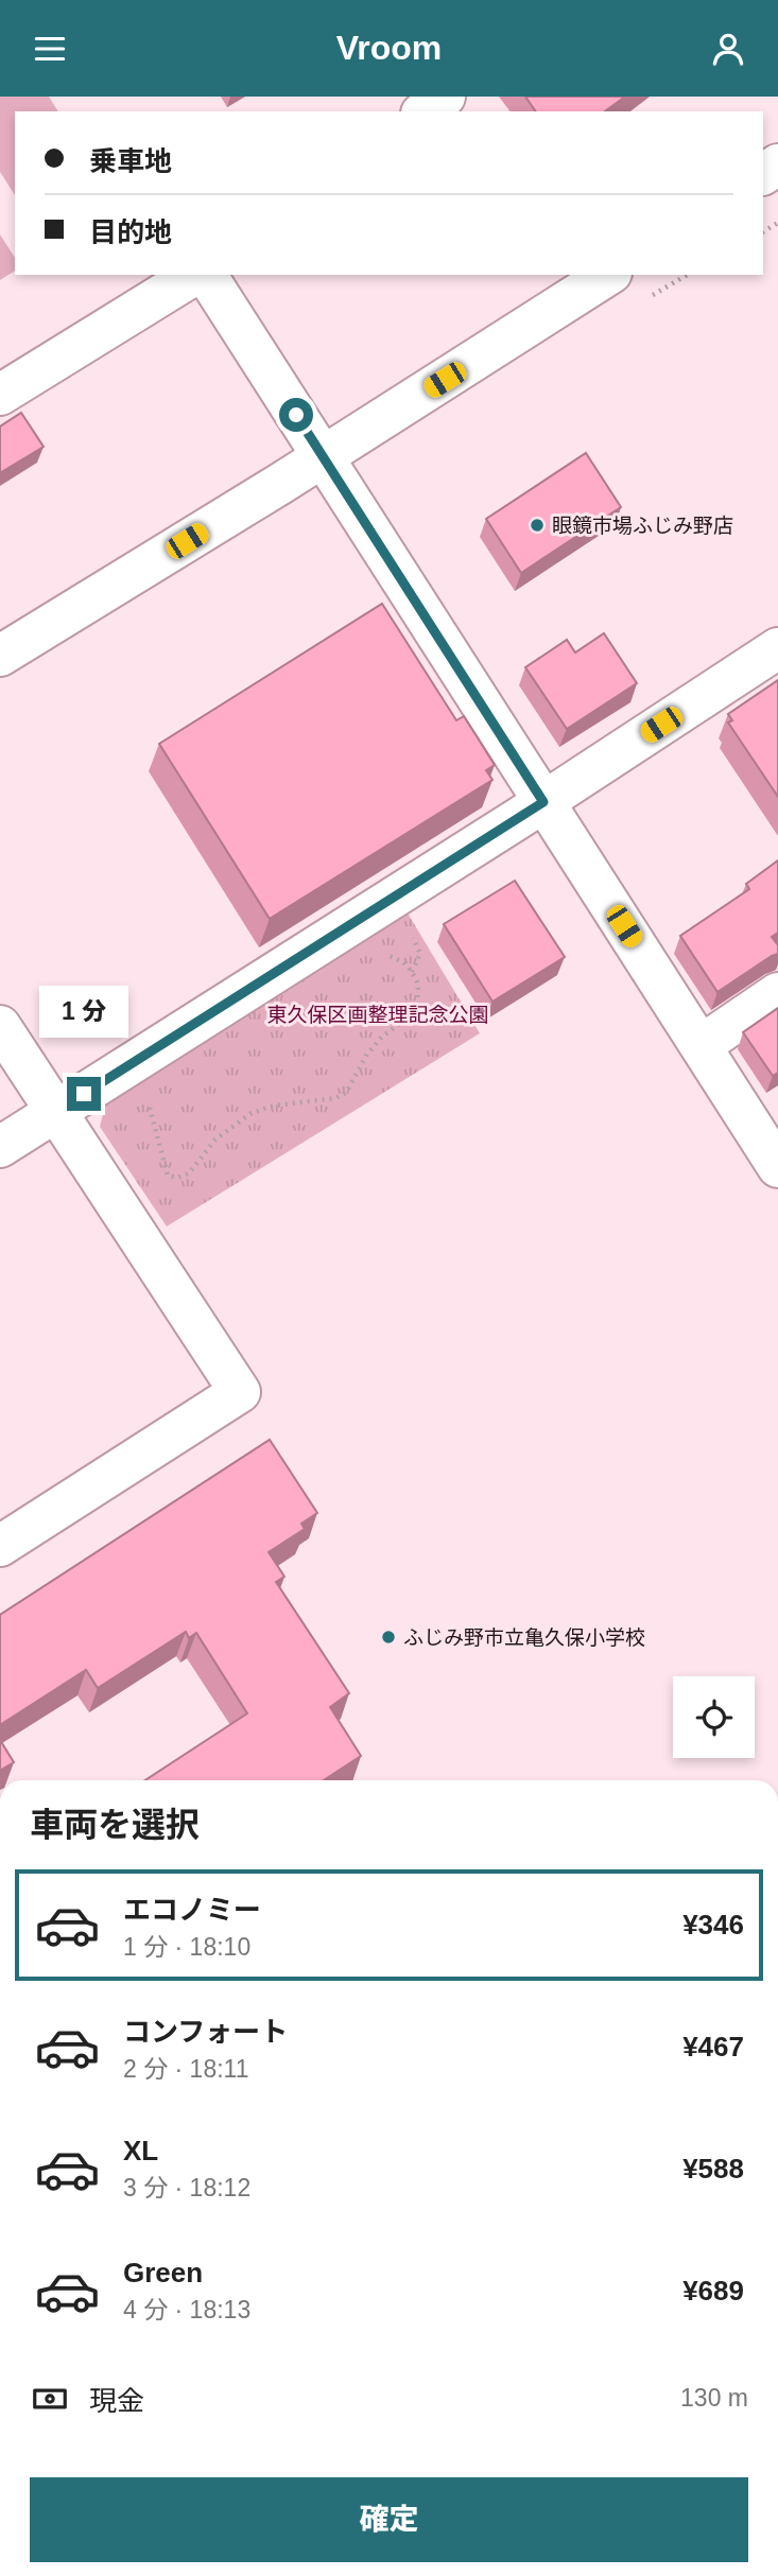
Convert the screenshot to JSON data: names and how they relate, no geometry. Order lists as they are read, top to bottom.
{
  "parks": ["東久保区画整理記念公園"],
  "places": ["眼鏡市場ふじみ野店", "ふじみ野市立亀久保小学校"],
  "page": {
    "header": "Vroom",
    "banner": ["乗車地", "目的地"],
    "bubble": "1 分",
    "heading": "車両を選択",
    "list": [
      {
        "name": "エコノミー",
        "note": "1 分 · 18:10",
        "value": "¥346"
      },
      {
        "name": "コンフォート",
        "note": "2 分 · 18:11",
        "value": "¥467"
      },
      {
        "name": "XL",
        "note": "3 分 · 18:12",
        "value": "¥588"
      },
      {
        "name": "Green",
        "note": "4 分 · 18:13",
        "value": "¥689"
      }
    ],
    "pay": ["現金", "130 m"],
    "buttons": "確定"
  }
}
